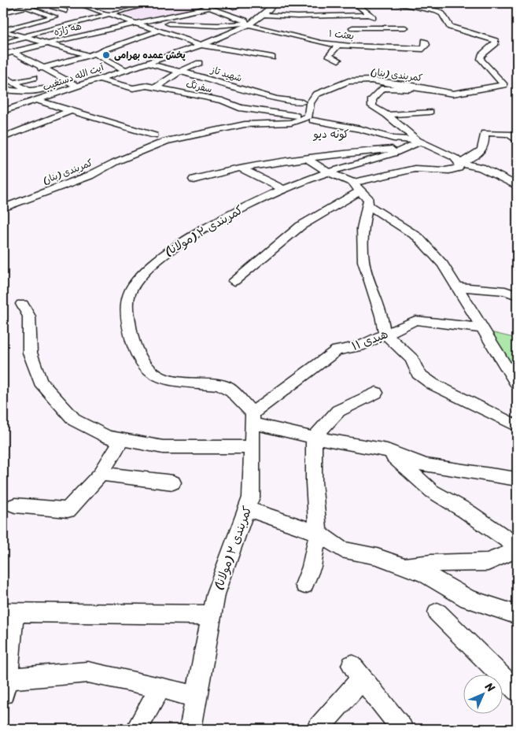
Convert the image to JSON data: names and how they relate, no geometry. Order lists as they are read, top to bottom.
{
  "streets": {
    "street": [
      "هه ژاره",
      "بعثت ۱",
      "شهید تاز",
      "کمربندی (بنار)",
      "آیت الله دستغیب",
      "سفرنگ",
      "کمربندی ۲ (مولانا)",
      "هیدی ۱۱"
    ]
  },
  "crossings": [
    ["بعثت ۱", "آیت الله دستغیب"],
    ["شهید تاز", "آیت الله دستغیب"],
    ["آیت الله دستغیب", "سفرنگ"],
    ["کمربندی ۲ (مولانا)", "هیدی ۱۱"]
  ],
  "districts": ["کونه دیو"],
  "places": ["پخش عمده بهرامی"],
  "north": "top right"
}
